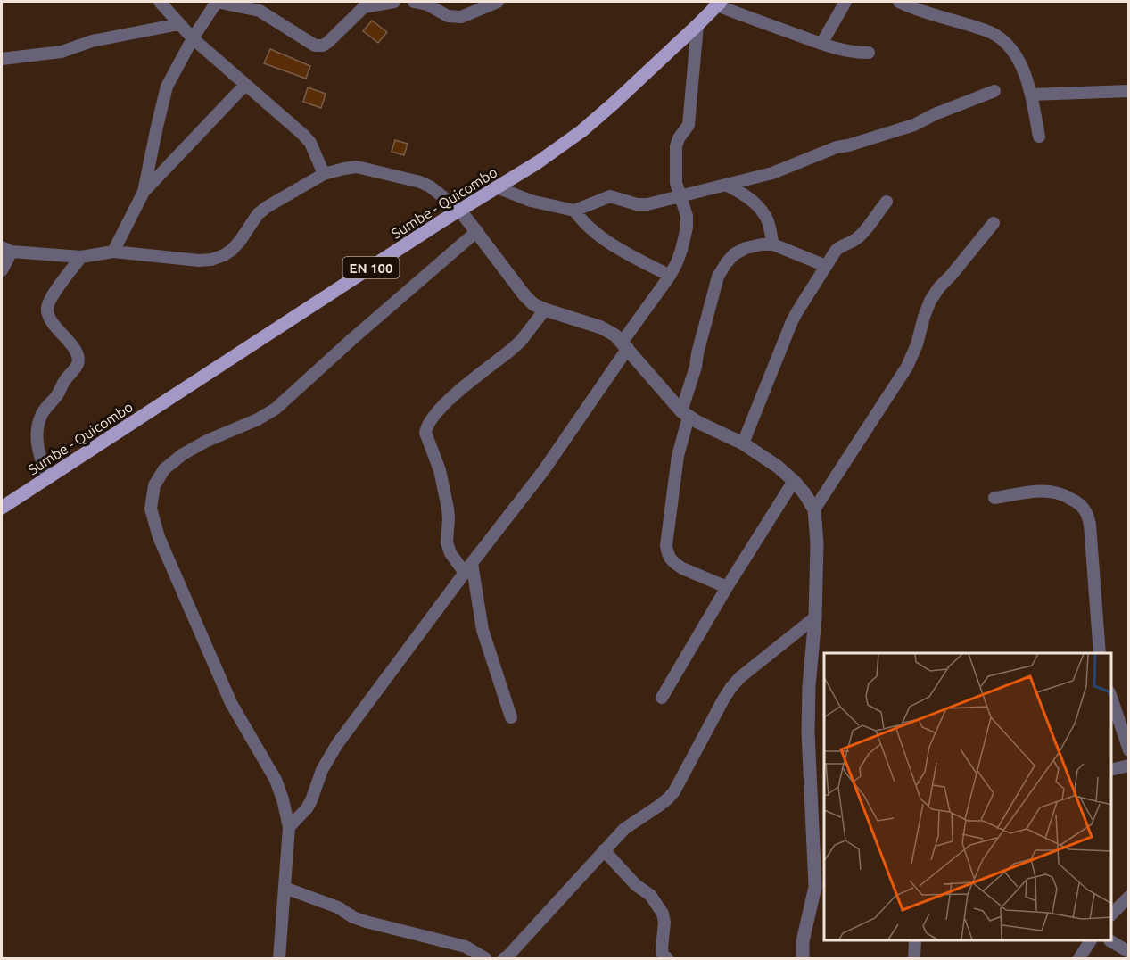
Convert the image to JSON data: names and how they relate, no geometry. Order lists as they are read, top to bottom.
{
  "streets": {
    "main road": ["Sumbe - Quicombo", "EN 100"]
  }
}
